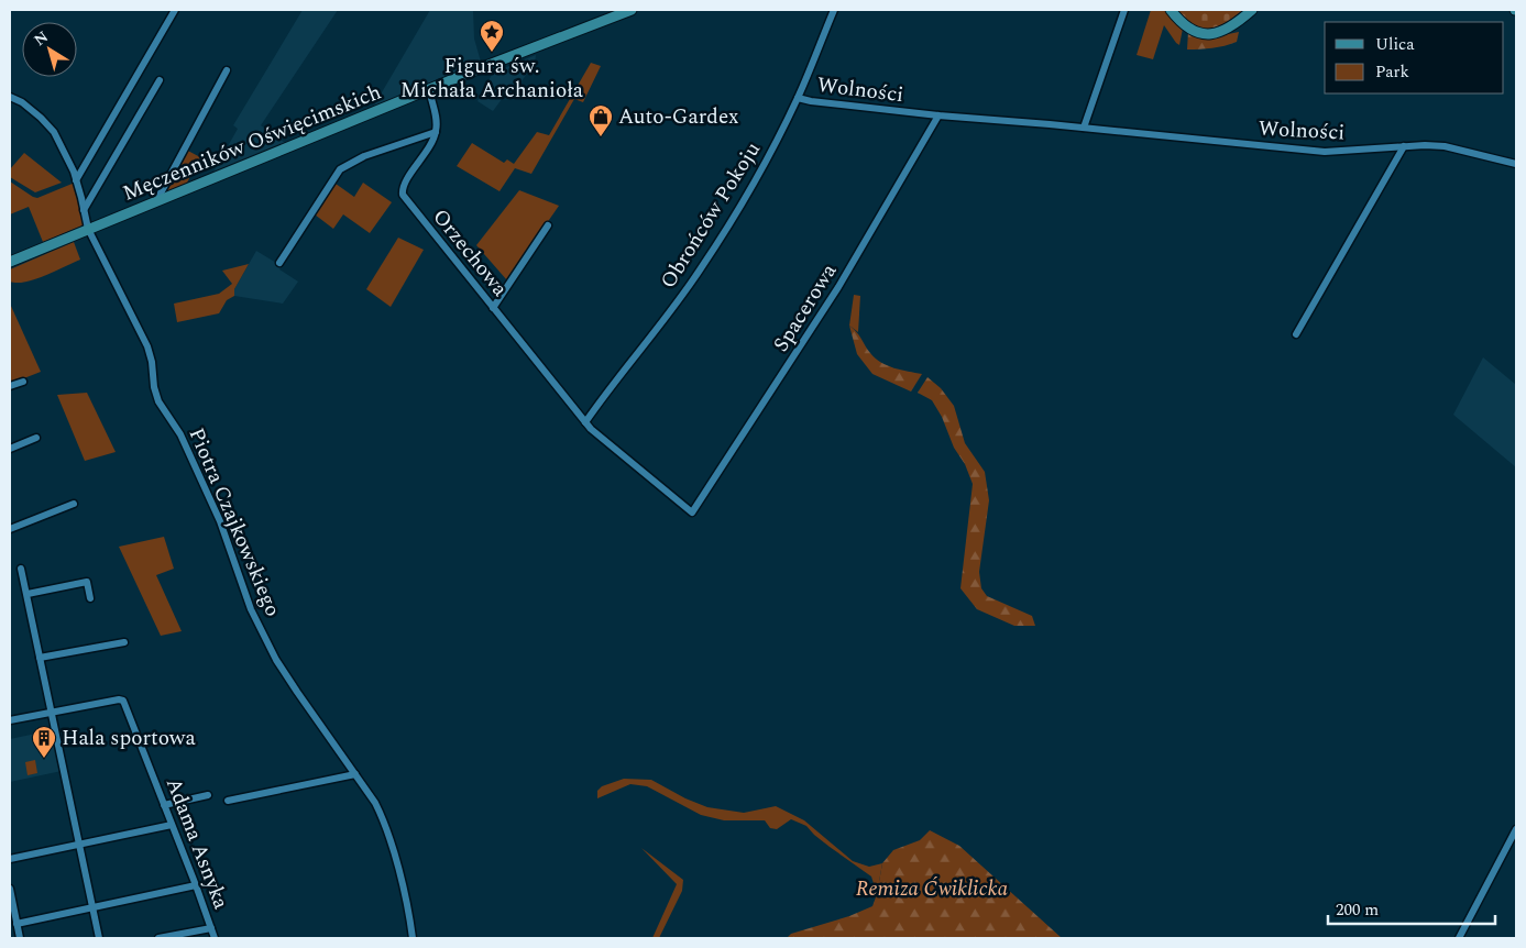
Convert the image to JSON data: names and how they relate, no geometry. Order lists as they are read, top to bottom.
{
  "streets": {
    "main road": ["Męczenników Oświęcimskich"],
    "street": [
      "Wolności",
      "Obrońców Pokoju",
      "Orzechowa",
      "Spacerowa",
      "Piotra Czajkowskiego",
      "Adama Asnyka"
    ]
  },
  "crossings": [
    ["Wolności", "Obrońców Pokoju"],
    ["Wolności", "Spacerowa"],
    ["Męczenników Oświęcimskich", "Piotra Czajkowskiego"],
    ["Obrońców Pokoju", "Orzechowa"],
    ["Orzechowa", "Spacerowa"]
  ],
  "parks": ["Remiza Ćwiklicka"],
  "places": {
    "place": ["Figura św. Michała Archanioła"],
    "shop": ["Auto-Gardex"],
    "building": ["Hala sportowa"]
  },
  "legend": ["Ulica", "Park"],
  "scale_bar": "200 m",
  "north": "top left"
}
